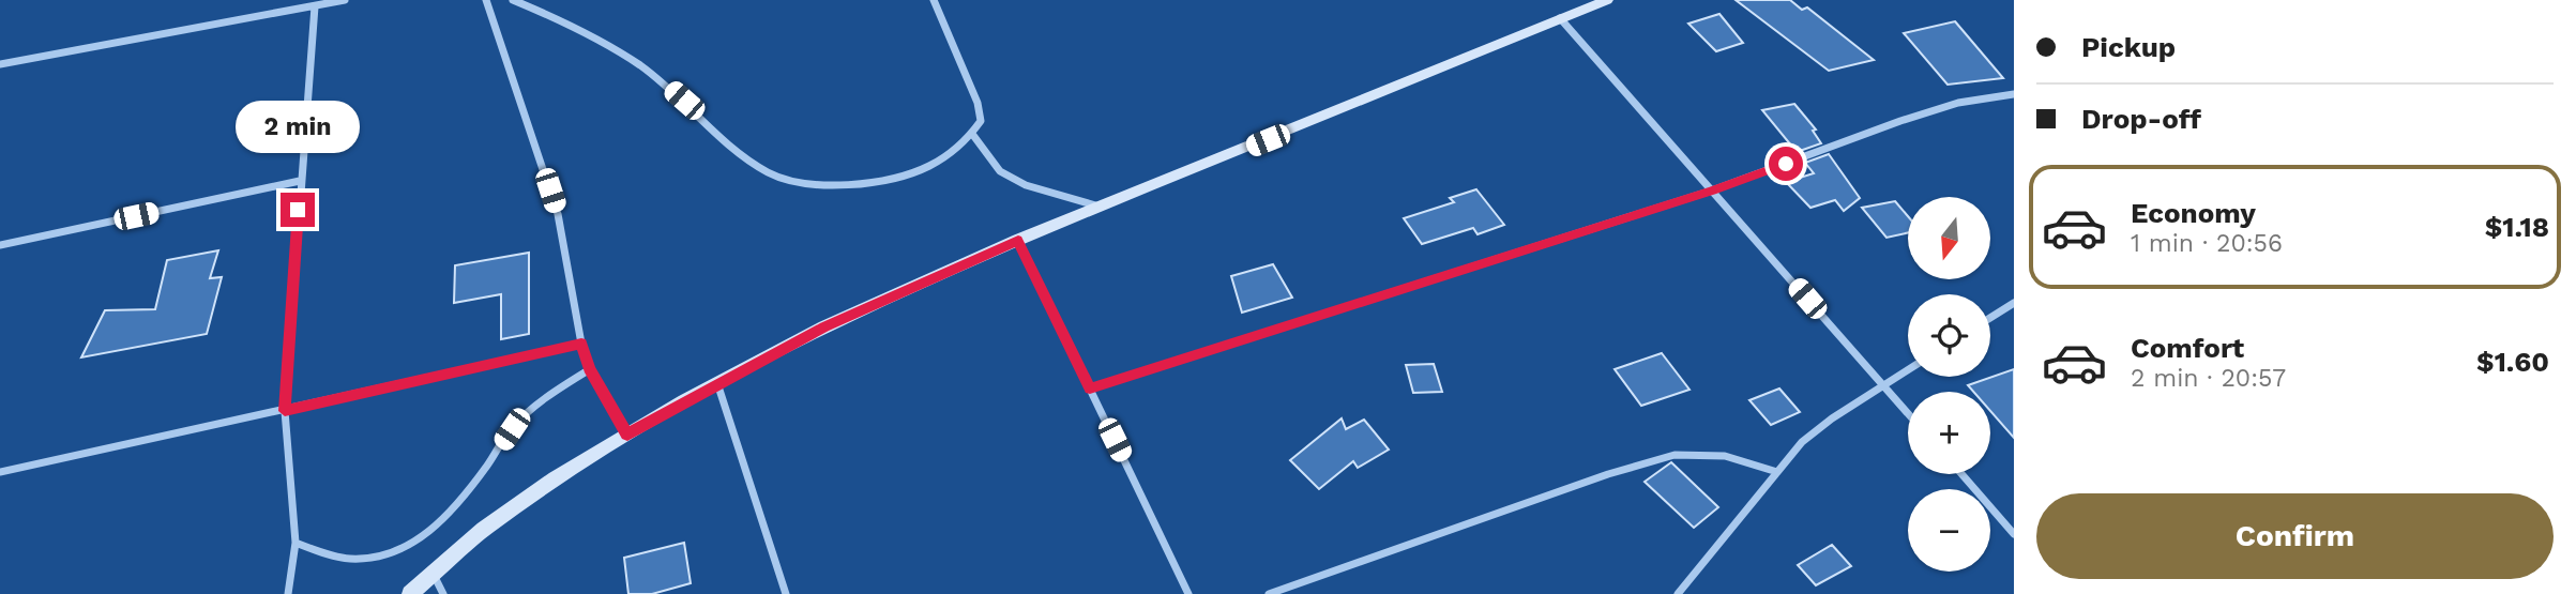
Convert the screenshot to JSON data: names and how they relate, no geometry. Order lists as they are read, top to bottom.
{
  "north": "bottom",
  "page": {
    "banner": ["Pickup", "Drop-off"],
    "bubble": "2 min",
    "list": [
      {
        "name": "Economy",
        "note": "1 min · 20:56",
        "value": "$1.18"
      },
      {
        "name": "Comfort",
        "note": "2 min · 20:57",
        "value": "$1.60"
      }
    ],
    "map_buttons": ["+", "−"],
    "buttons": "Confirm"
  }
}
